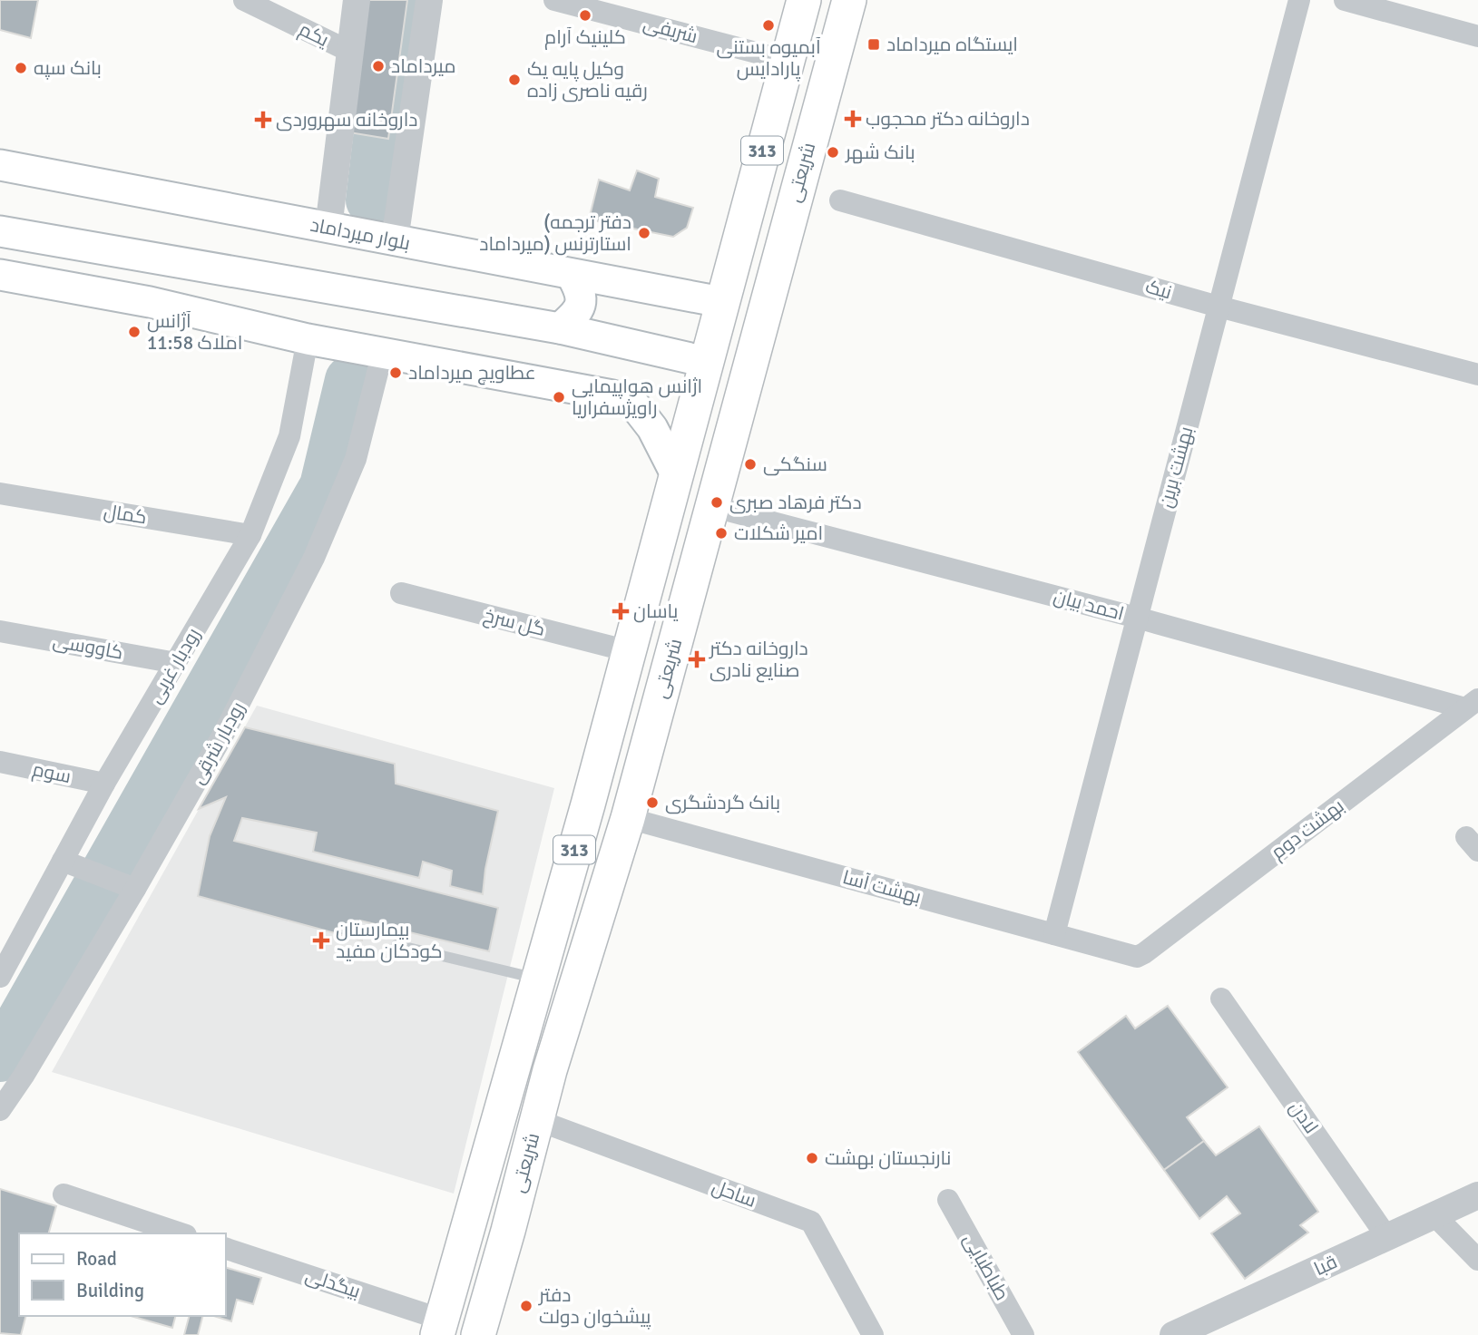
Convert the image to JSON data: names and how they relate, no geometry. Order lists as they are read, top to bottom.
{
  "streets": {
    "main road": ["313", "شریعتی", "بلوار میرداماد"],
    "street": [
      "شریفی",
      "یکم",
      "نیک",
      "بهشت برین",
      "کمال",
      "احمد بیان",
      "گل سرخ",
      "کاووسی",
      "رودبار غربی",
      "رودبار شرقی",
      "سوم",
      "بهشت دوم",
      "بهشت آسا",
      "لادن",
      "ساحل",
      "قبا",
      "طباطبایی",
      "بیگدلی"
    ]
  },
  "crossings": [
    ["شریفی", "شریعتی"],
    ["شریعتی", "بلوار میرداماد"],
    ["شریعتی", "احمد بیان"],
    ["شریعتی", "گل سرخ"],
    ["شریعتی", "بهشت آسا"],
    ["شریعتی", "ساحل"],
    ["شریعتی", "بیگدلی"],
    ["نیک", "بهشت برین"],
    ["بهشت برین", "احمد بیان"],
    ["بهشت برین", "بهشت آسا"],
    ["کمال", "رودبار غربی"],
    ["احمد بیان", "بهشت دوم"],
    ["کاووسی", "رودبار غربی"],
    ["رودبار غربی", "سوم"],
    ["بهشت دوم", "بهشت آسا"],
    ["لادن", "قبا"]
  ],
  "places": {
    "other": [
      "کلینیک آرام",
      "آبمیوه بستنی پارادایس",
      "میرداماد",
      "بانک سپه",
      "وکیل پایه یک رقیه ناصری زاده",
      "بانک شهر",
      "(دفتر ترجمه استارترنس (میرداماد",
      "آژانس املاک 11:58",
      "عطاویچ میرداماد",
      "اژانس هواپیمایی راویژسفراریا",
      "سنگکی",
      "دکتر فرهاد صبری",
      "امیر شکلات",
      "بانک گردشگری",
      "نارنجستان بهشت",
      "دفتر پیشخوان دولت"
    ],
    "transit": ["ایستگاه میرداماد"],
    "health": [
      "داروخانه دکتر محجوب",
      "داروخانه سهروردی",
      "یاسان",
      "داروخانه دکتر صنايع نادری",
      "بیمارستان کودکان مفید"
    ]
  },
  "legend": ["Road", "Building"]
}
